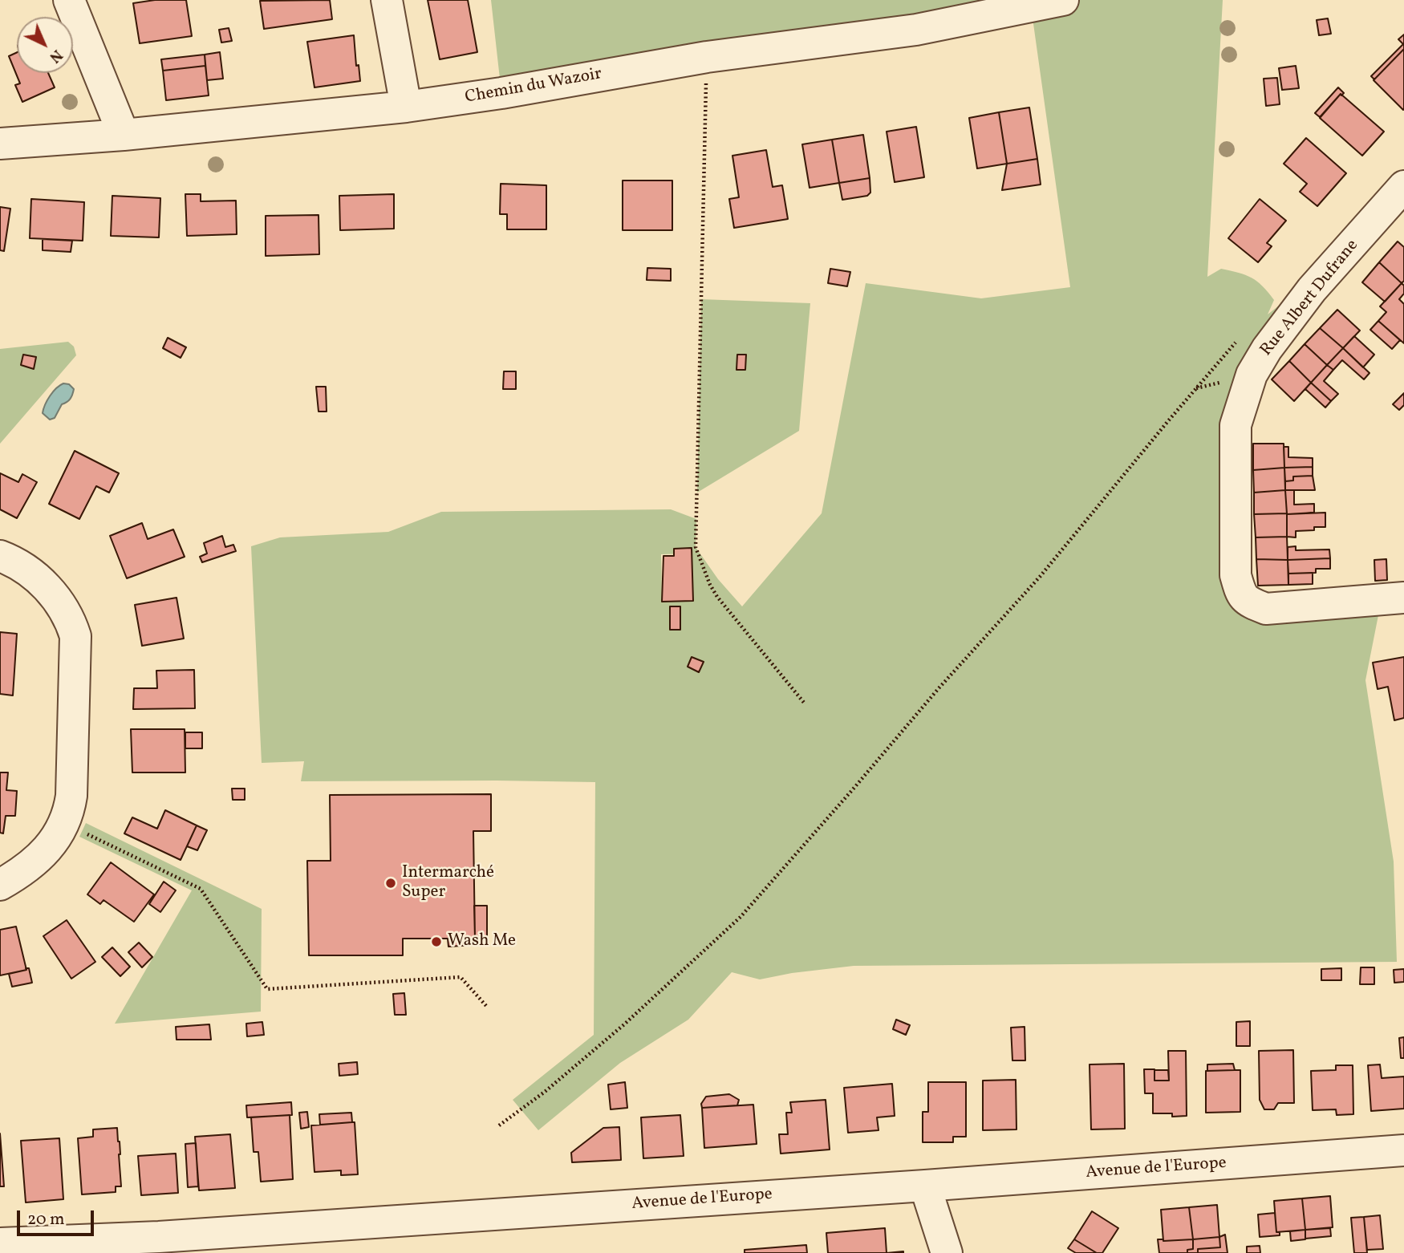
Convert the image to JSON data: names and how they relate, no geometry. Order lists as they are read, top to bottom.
{
  "streets": {
    "street": ["Chemin du Wazoir", "Rue Albert Dufrane", "Avenue de l'Europe"]
  },
  "places": ["Intermarché Super", "Wash Me"],
  "scale_bar": "20 m",
  "north": "bottom right"
}
